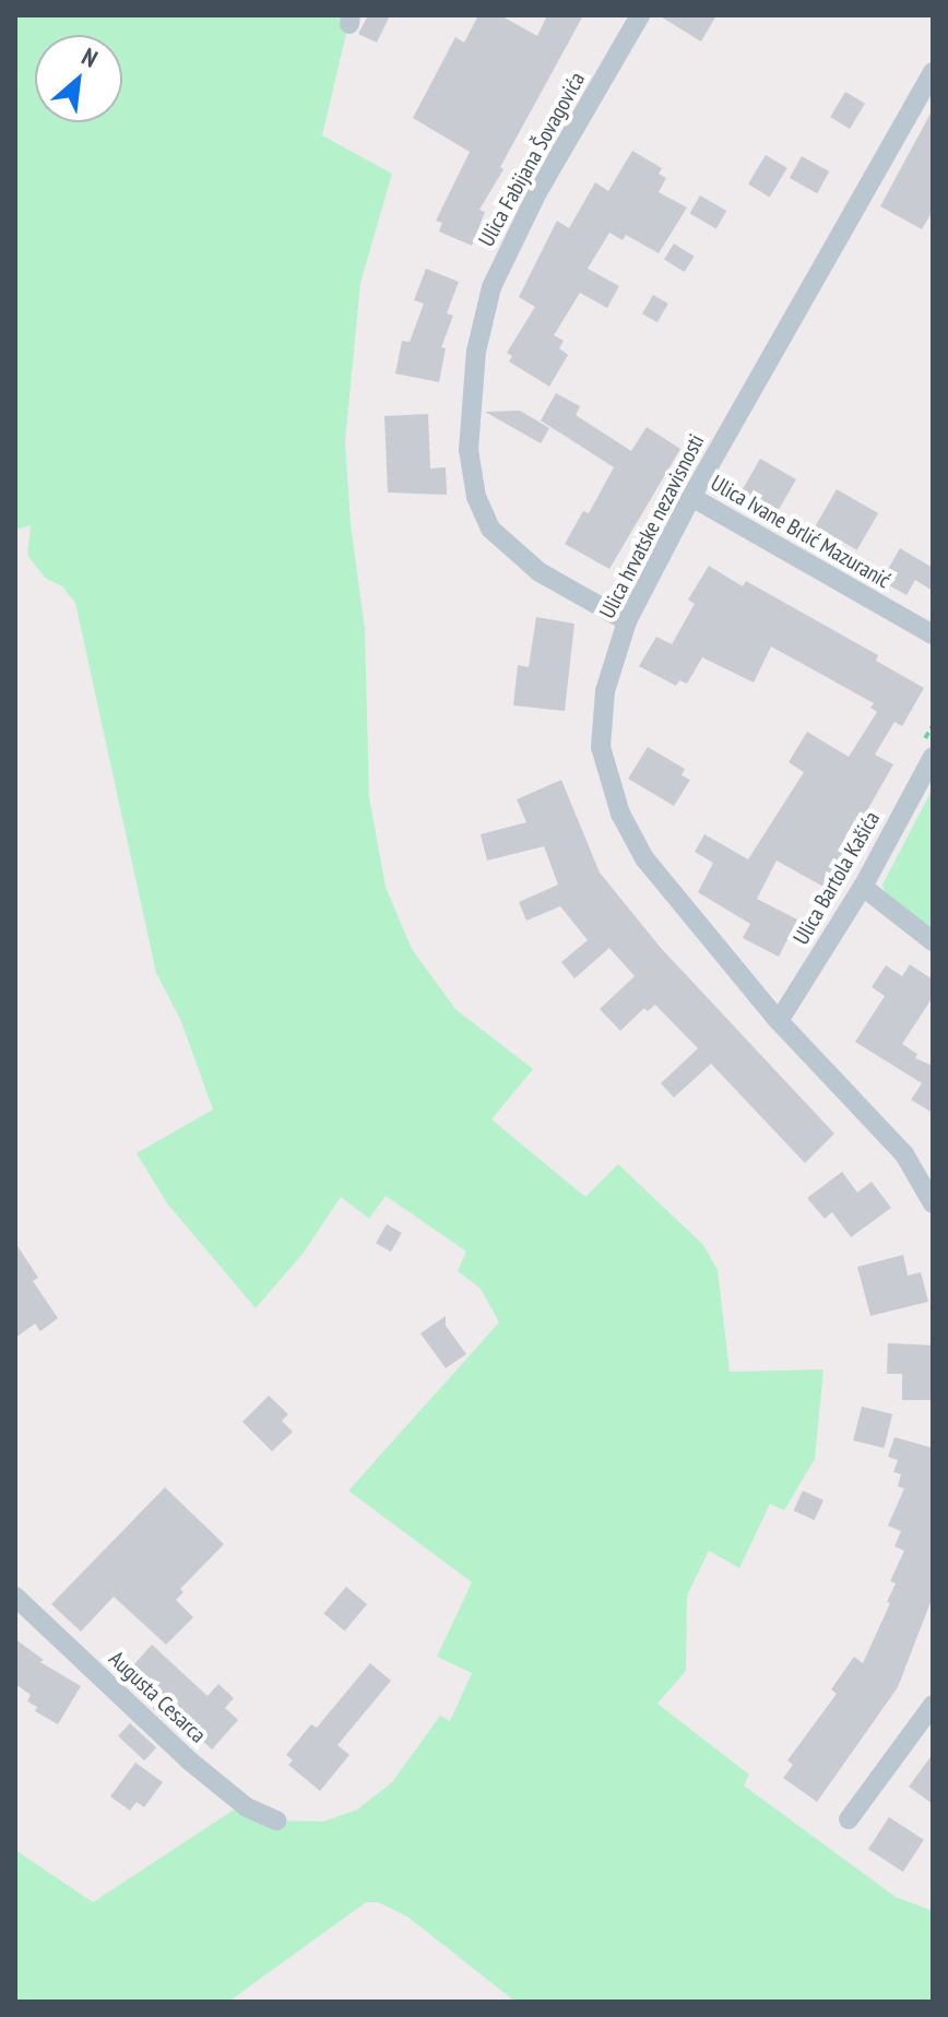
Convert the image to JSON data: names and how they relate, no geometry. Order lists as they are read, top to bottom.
{
  "streets": {
    "street": [
      "Ulica Fabijana Šovagovića",
      "Ulica hrvatske nezavisnosti",
      "Ulica Ivane Brlić Mazuranić",
      "Ulica Bartola Kašića",
      "Augusta Cesarca"
    ]
  },
  "crossings": [
    ["Ulica Fabijana Šovagovića", "Ulica hrvatske nezavisnosti"],
    ["Ulica hrvatske nezavisnosti", "Ulica Ivane Brlić Mazuranić"],
    ["Ulica hrvatske nezavisnosti", "Ulica Bartola Kašića"]
  ],
  "north": "top right"
}
